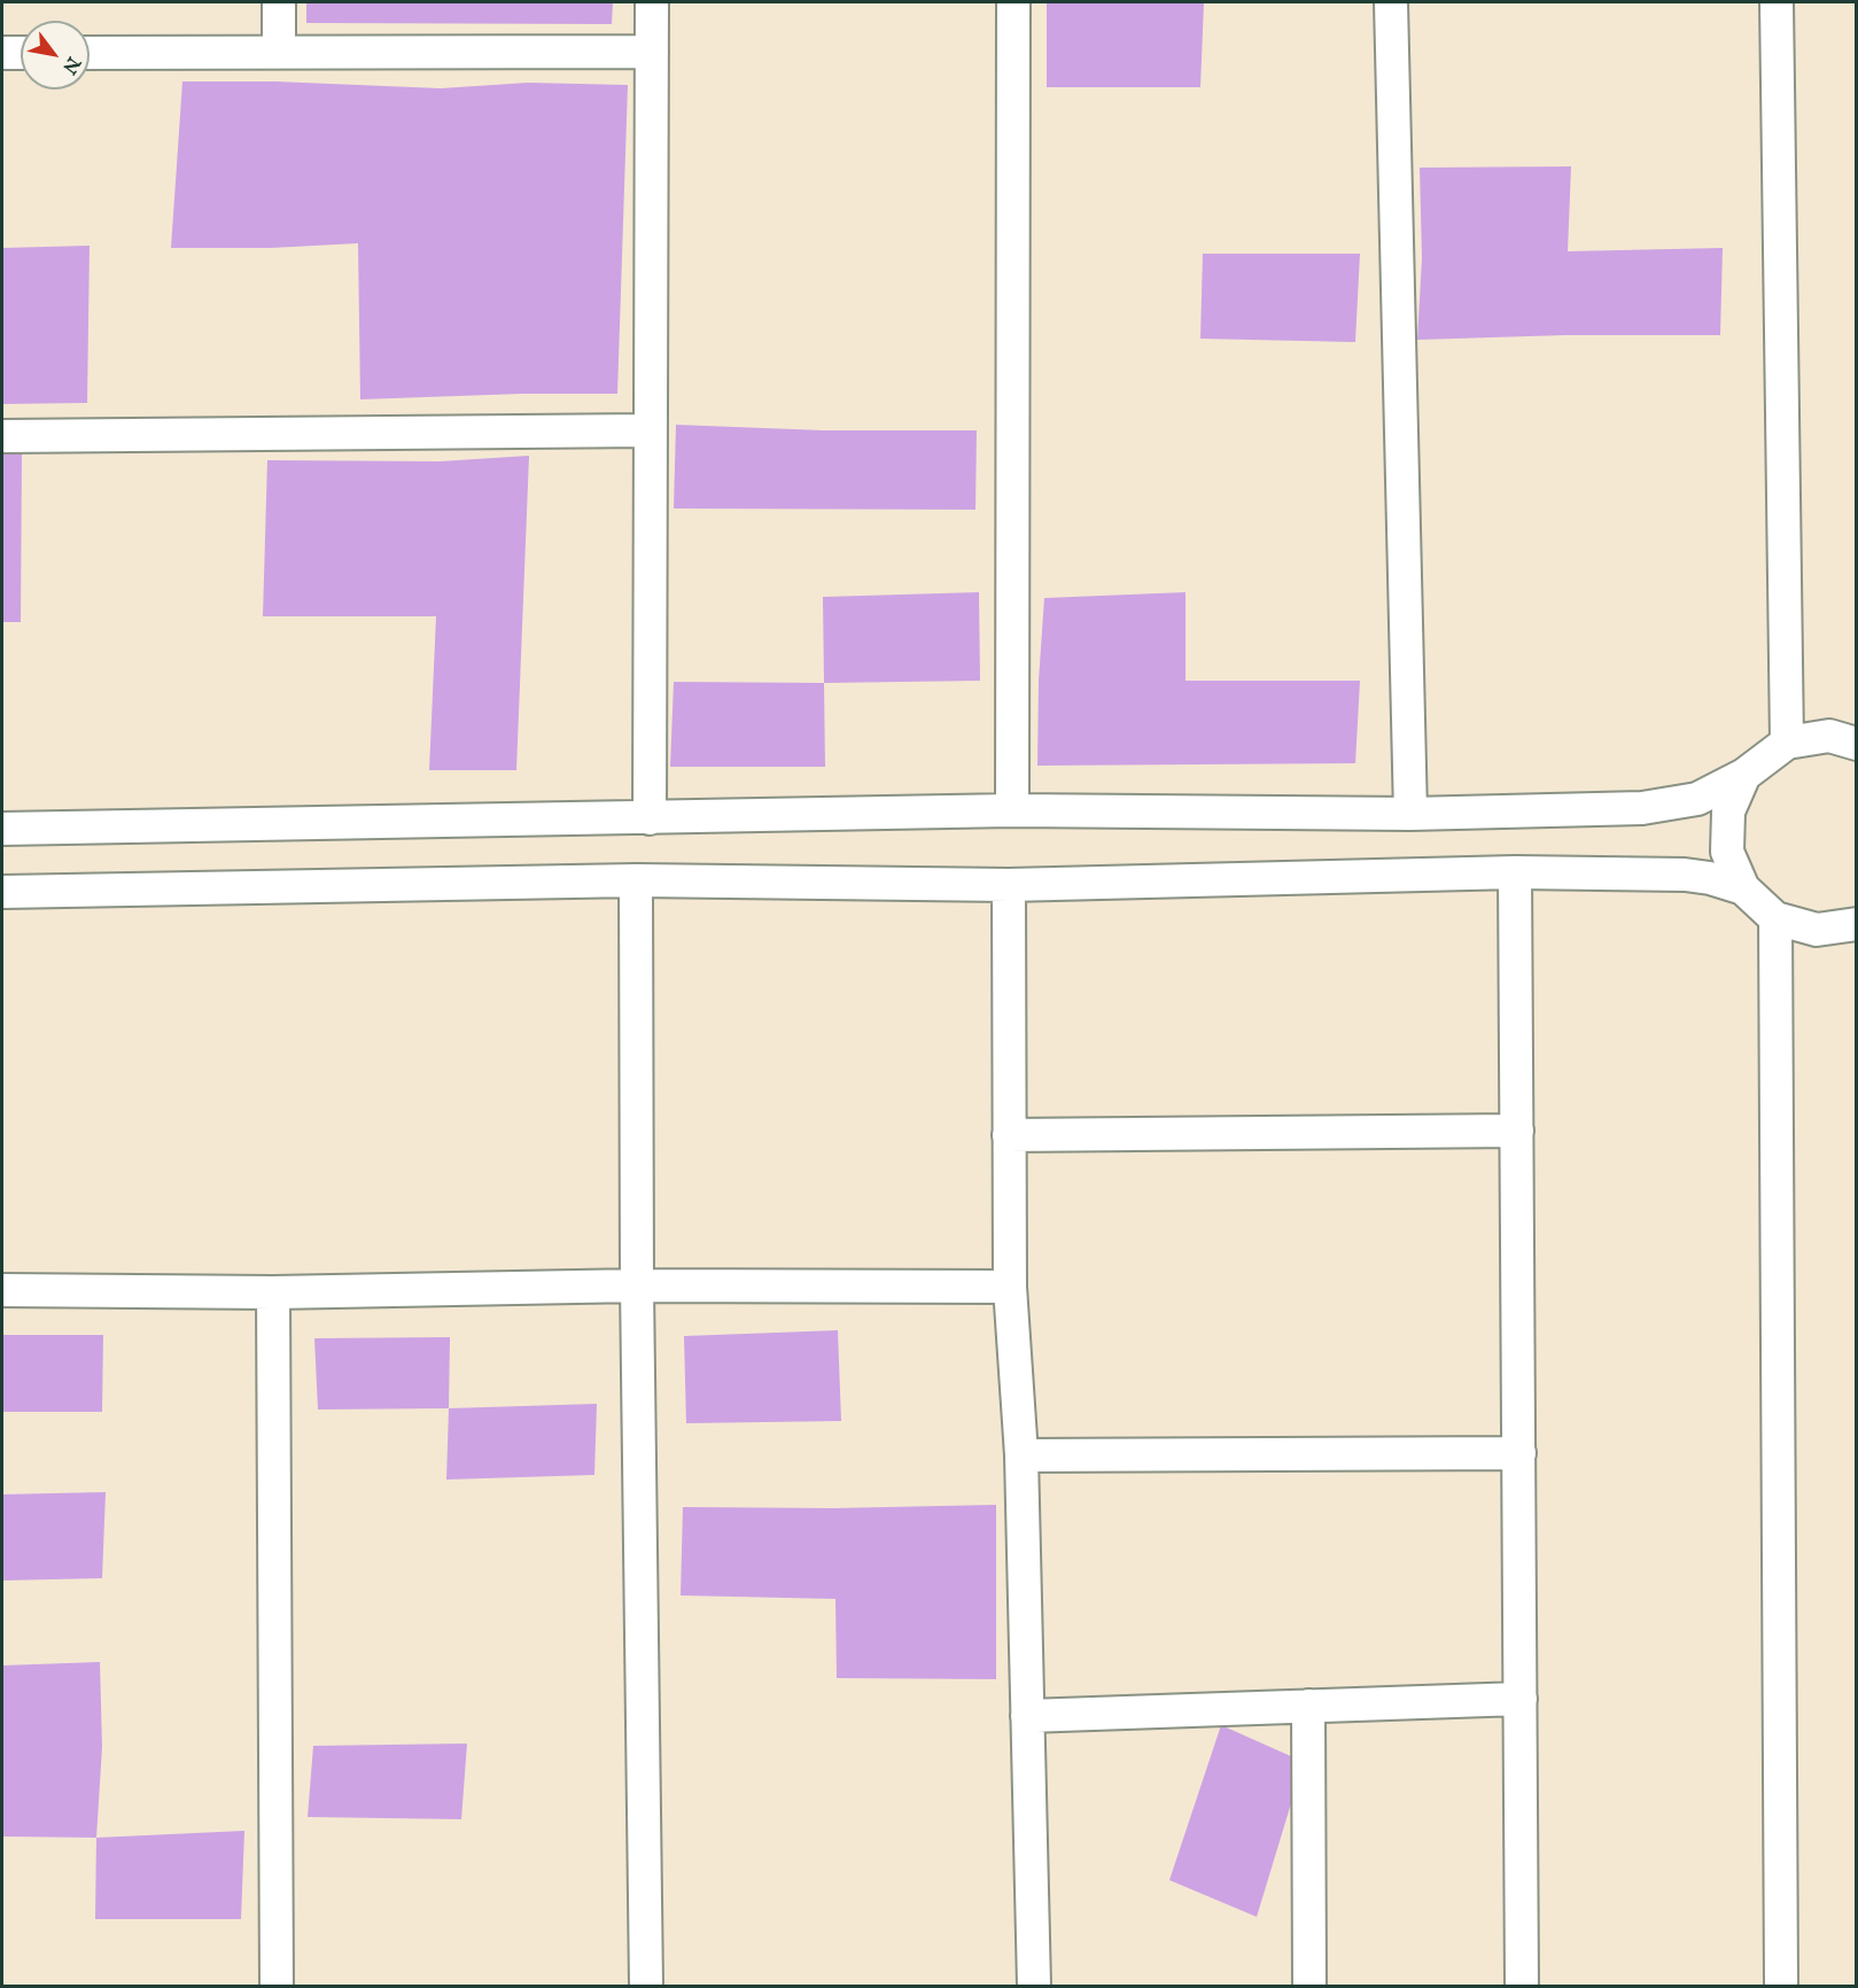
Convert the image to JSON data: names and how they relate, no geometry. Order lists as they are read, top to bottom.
{
  "north": "bottom right"
}
